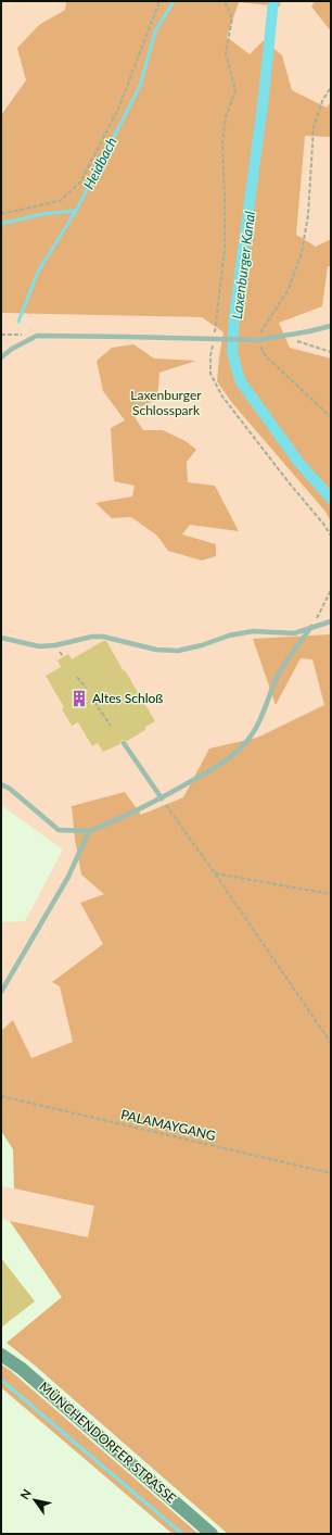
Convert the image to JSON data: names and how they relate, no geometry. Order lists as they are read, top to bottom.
{
  "streets": {
    "main road": ["MÜNCHENDORFER STRASSE"],
    "path": ["PALAMAYGANG"]
  },
  "water": ["Heidbach", "Laxenburger Kanal"],
  "parks": ["Laxenburger Schlosspark"],
  "places": {
    "building": ["Altes Schloß"]
  },
  "north": "top left"
}
